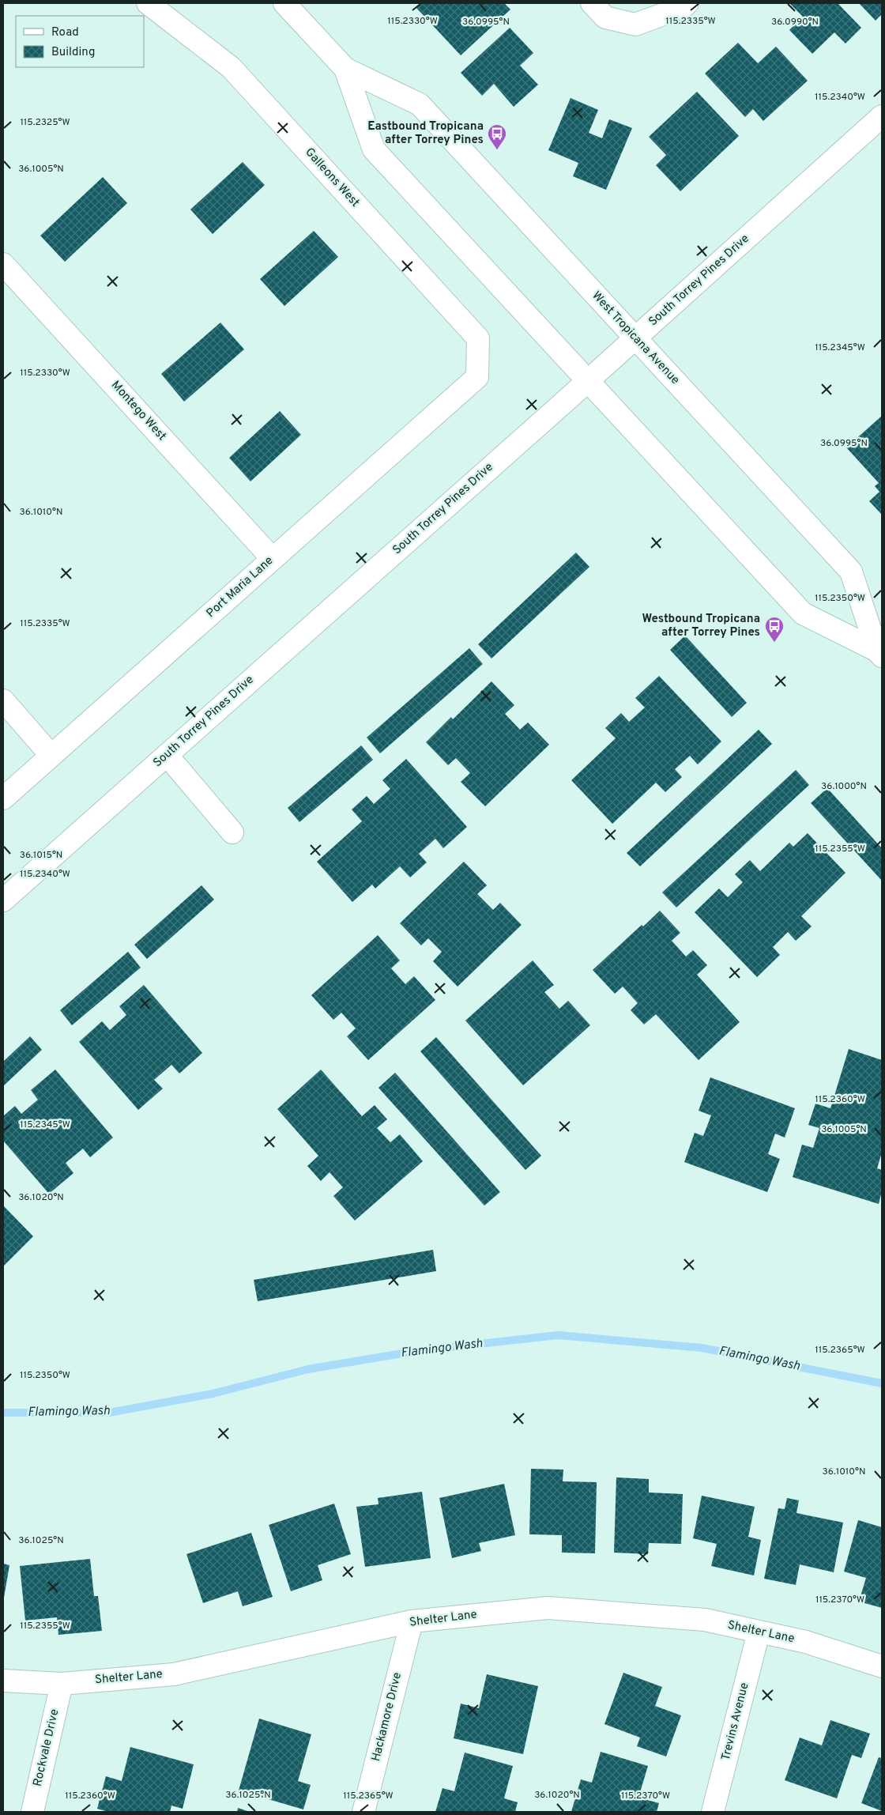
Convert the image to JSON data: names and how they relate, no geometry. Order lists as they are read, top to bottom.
{
  "streets": {
    "street": [
      "Galleons West",
      "South Torrey Pines Drive",
      "West Tropicana Avenue",
      "Montego West",
      "Port Maria Lane",
      "Shelter Lane",
      "Hackamore Drive",
      "Trevins Avenue",
      "Rockvale Drive"
    ]
  },
  "crossings": [
    ["Galleons West", "Port Maria Lane"],
    ["South Torrey Pines Drive", "West Tropicana Avenue"],
    ["Montego West", "Port Maria Lane"],
    ["Shelter Lane", "Hackamore Drive"],
    ["Shelter Lane", "Trevins Avenue"],
    ["Shelter Lane", "Rockvale Drive"]
  ],
  "water": ["Flamingo Wash"],
  "places": {
    "bus stop": ["Eastbound Tropicana after Torrey Pines", "Westbound Tropicana after Torrey Pines"]
  },
  "legend": ["Road", "Building"],
  "coordinates": [
    "115.2330°W",
    "115.2335°W",
    "36.0990°N",
    "36.0995°N",
    "115.2340°W",
    "115.2325°W",
    "36.1005°N",
    "115.2345°W",
    "36.1010°N",
    "115.2350°W",
    "36.1000°N",
    "115.2355°W",
    "36.1015°N",
    "115.2360°W",
    "36.1020°N",
    "115.2365°W",
    "36.1025°N",
    "115.2370°W"
  ]
}
